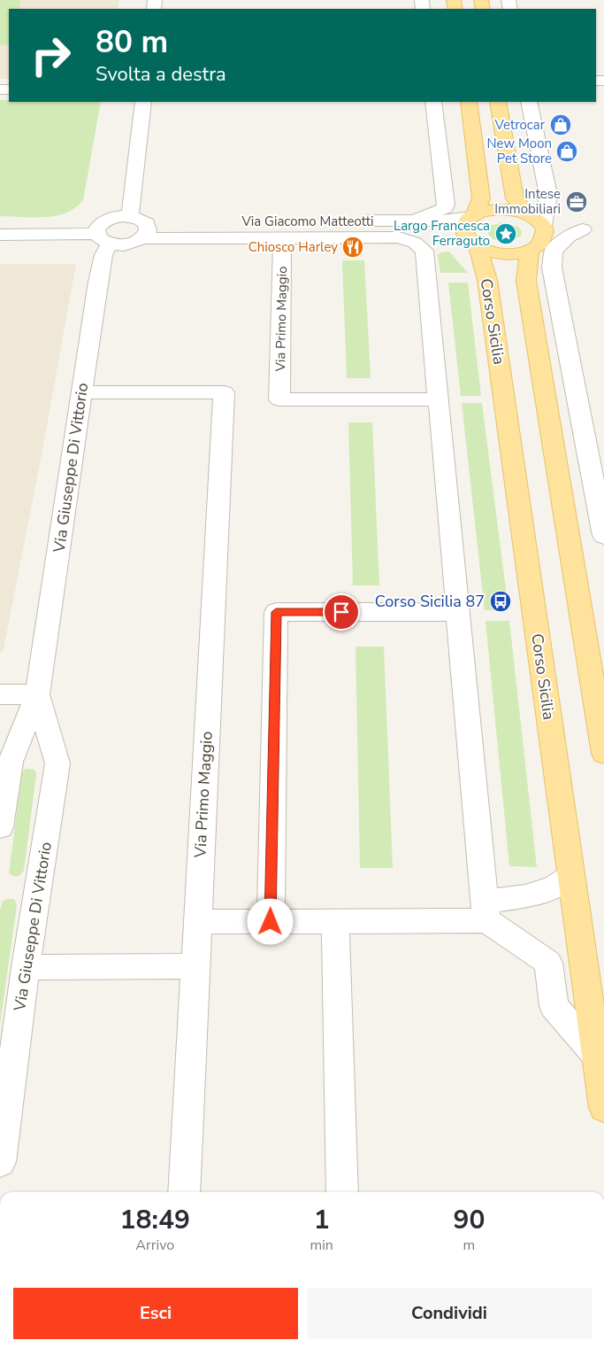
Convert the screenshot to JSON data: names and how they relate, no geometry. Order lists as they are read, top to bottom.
{
  "streets": {
    "main road": ["Corso Sicilia"],
    "street": ["Via Giacomo Matteotti", "Via Primo Maggio", "Via Giuseppe Di Vittorio"]
  },
  "crossings": [
    ["Via Giacomo Matteotti", "Via Primo Maggio"],
    ["Via Giacomo Matteotti", "Corso Sicilia"],
    ["Via Primo Maggio", "Via Giuseppe Di Vittorio"]
  ],
  "places": {
    "shop": ["Vetrocar", "New Moon Pet Store"],
    "office": ["Intese Immobiliari"],
    "place": ["Largo Francesca Ferraguto"],
    "restaurant": ["Chiosco Harley"],
    "bus stop": ["Corso Sicilia 87"]
  },
  "page": {
    "turn": ["80 m", "Svolta a destra"],
    "eta": [
      "18:49",
      "Arrivo",
      "1",
      "min",
      "90",
      "m"
    ],
    "buttons": ["Esci", "Condividi"]
  }
}
